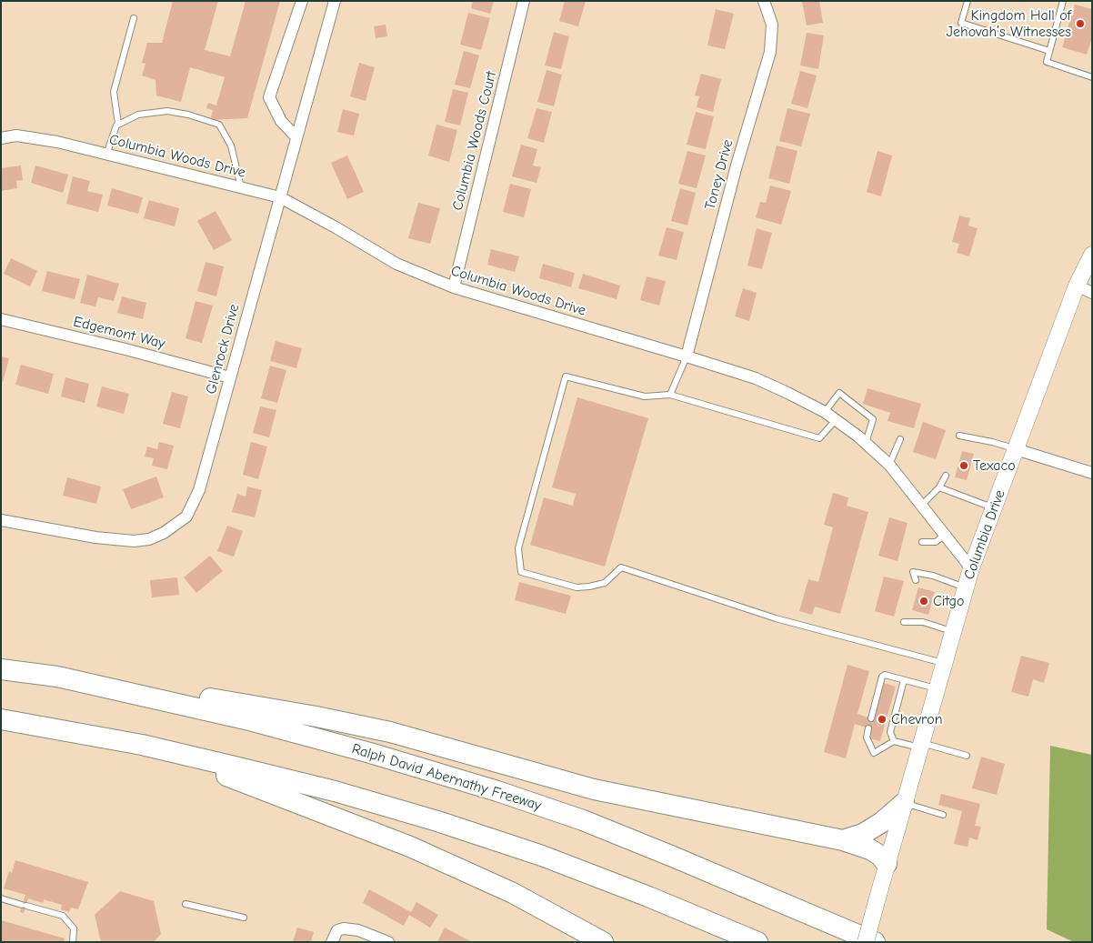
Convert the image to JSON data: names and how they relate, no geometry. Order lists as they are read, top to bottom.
{
  "streets": {
    "highway": ["Ralph David Abernathy Freeway"],
    "main road": ["Columbia Drive"],
    "street": [
      "Columbia Woods Court",
      "Columbia Woods Drive",
      "Toney Drive",
      "Edgemont Way",
      "Glenrock Drive"
    ]
  },
  "crossings": [
    ["Columbia Woods Court", "Columbia Woods Drive"],
    ["Columbia Woods Drive", "Toney Drive"],
    ["Columbia Woods Drive", "Glenrock Drive"],
    ["Columbia Woods Drive", "Columbia Drive"],
    ["Edgemont Way", "Glenrock Drive"]
  ],
  "places": [
    "Kingdom Hall of Jehovah’s Witnesses",
    "Texaco",
    "Citgo",
    "Chevron"
  ]
}
